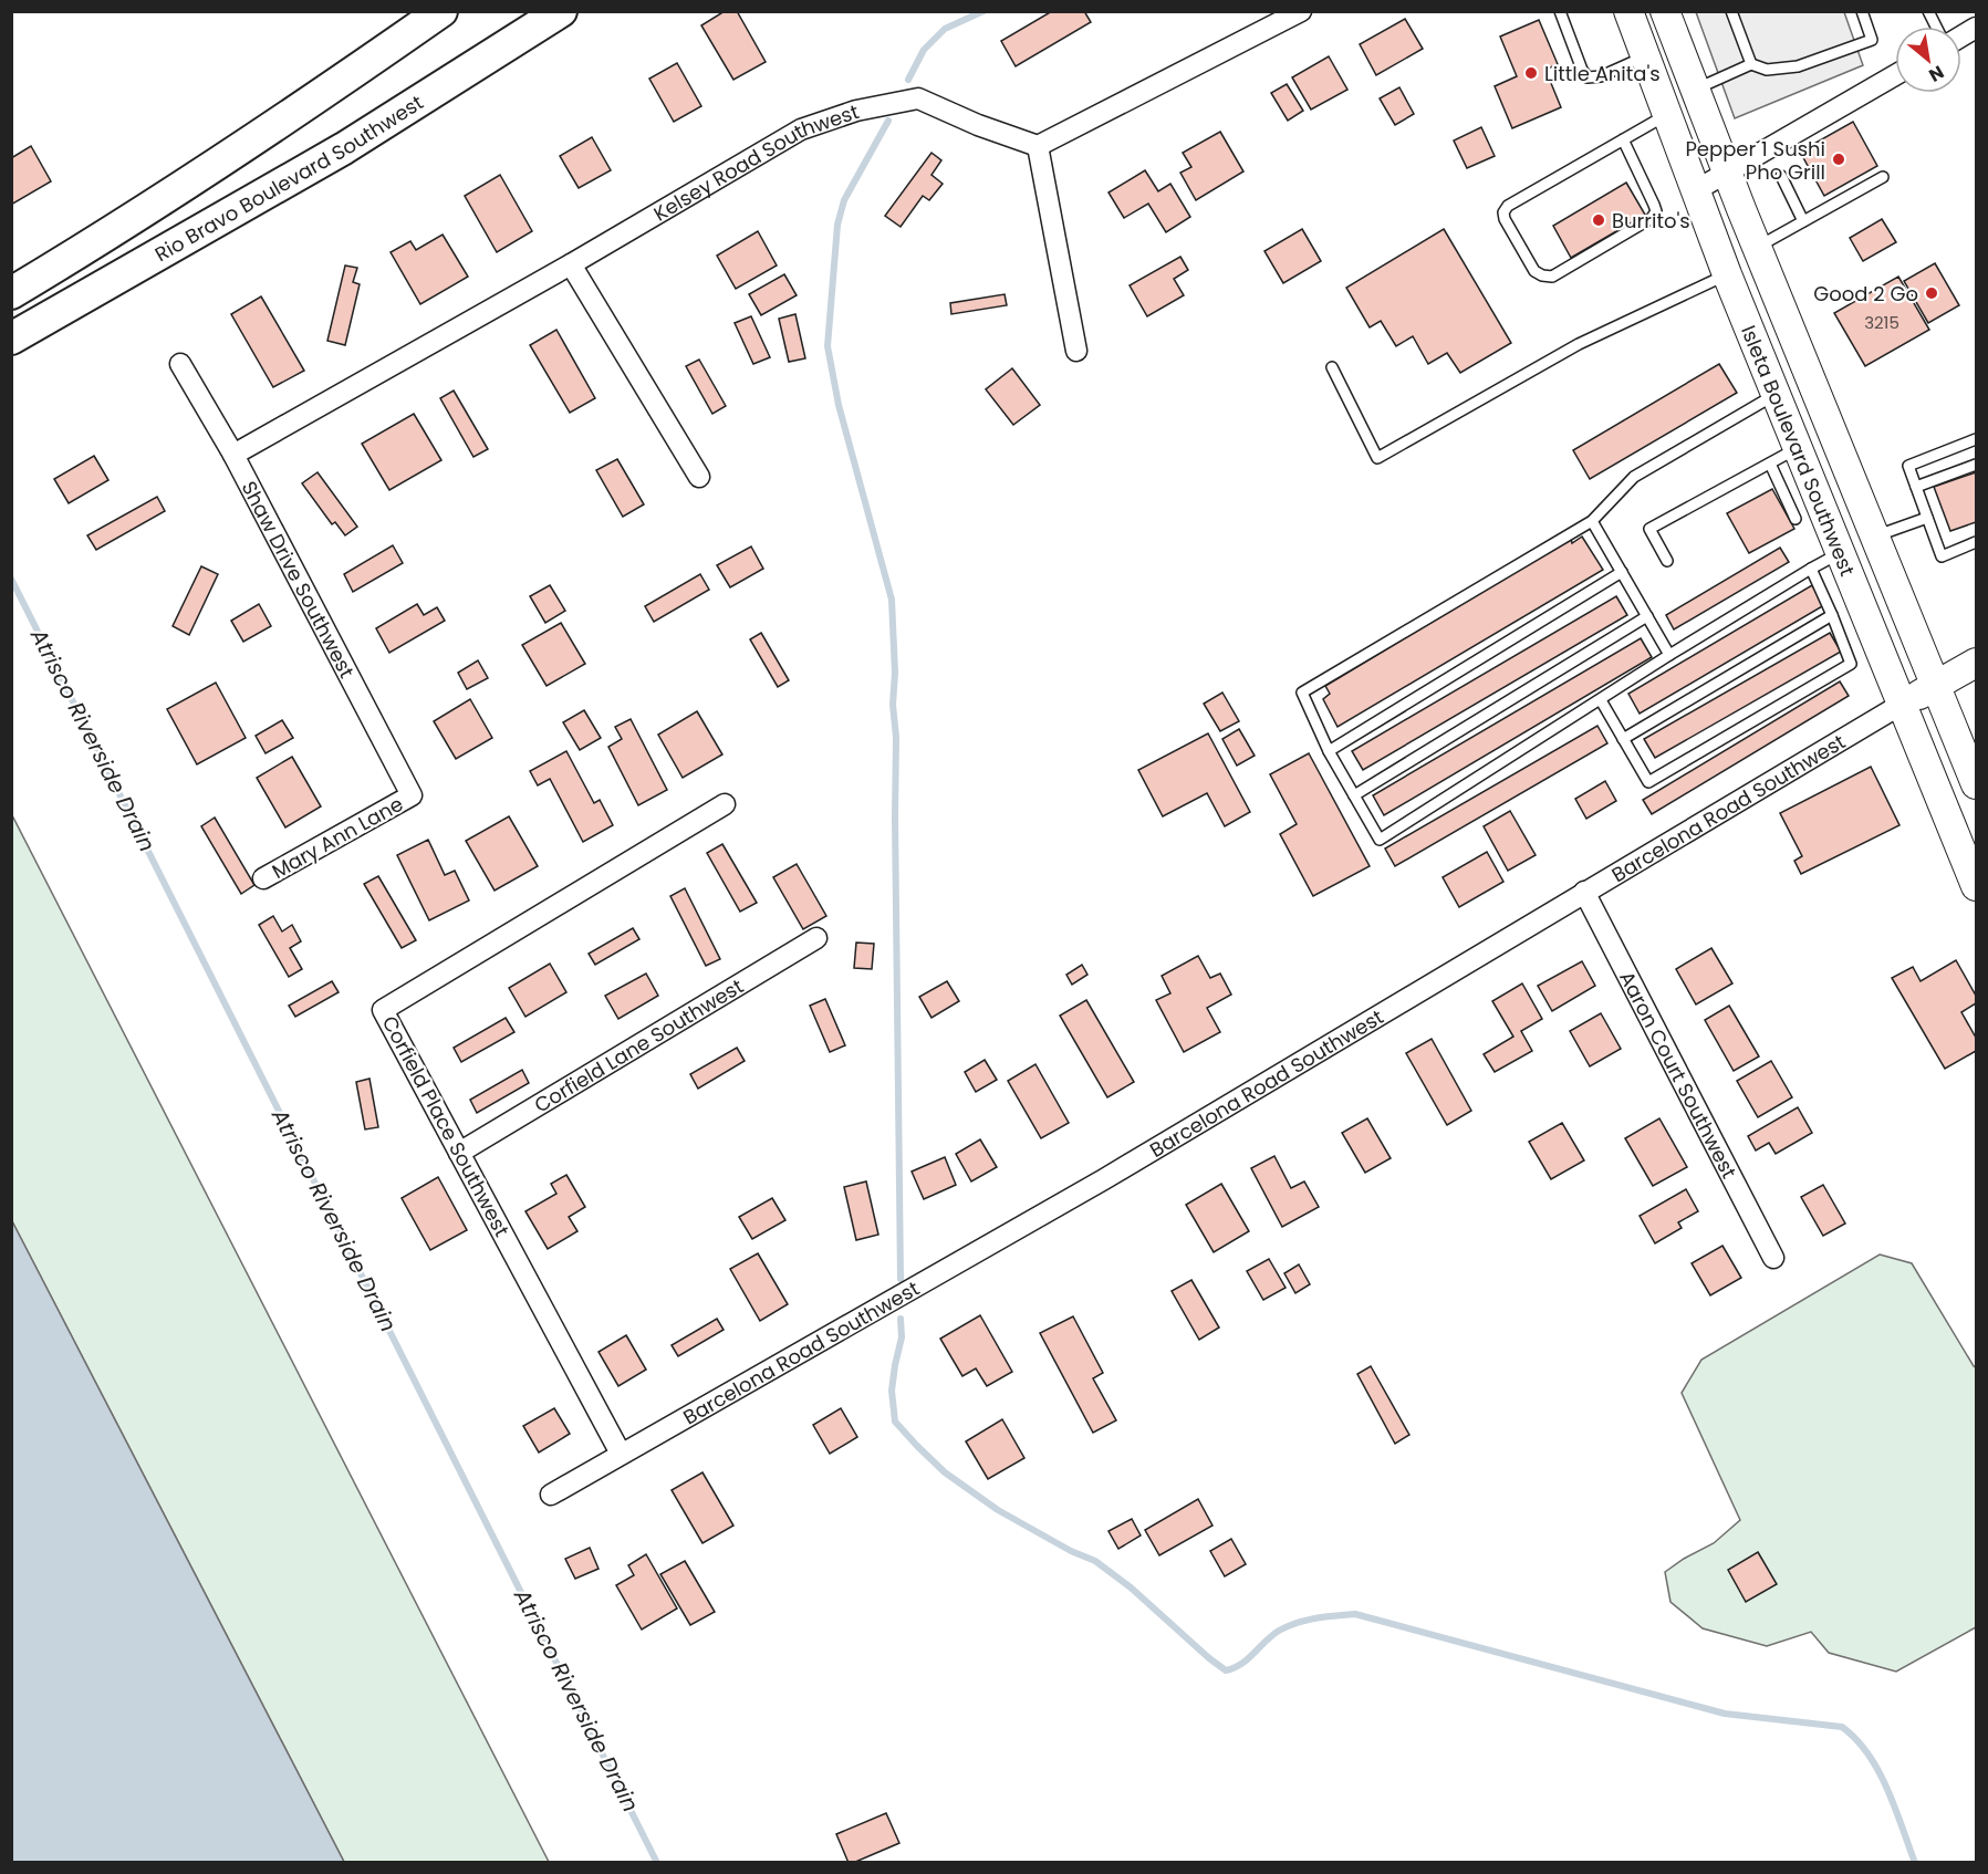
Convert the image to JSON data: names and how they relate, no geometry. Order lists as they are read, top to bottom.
{
  "streets": {
    "main road": ["Rio Bravo Boulevard Southwest", "Isleta Boulevard Southwest", "Barcelona Road Southwest"],
    "street": [
      "Kelsey Road Southwest",
      "Shaw Drive Southwest",
      "Mary Ann Lane",
      "Corfield Lane Southwest",
      "Aaron Court Southwest",
      "Corfield Place Southwest"
    ]
  },
  "crossings": [
    ["Kelsey Road Southwest", "Shaw Drive Southwest"],
    ["Isleta Boulevard Southwest", "Barcelona Road Southwest"],
    ["Shaw Drive Southwest", "Mary Ann Lane"],
    ["Barcelona Road Southwest", "Aaron Court Southwest"],
    ["Barcelona Road Southwest", "Corfield Place Southwest"],
    ["Corfield Lane Southwest", "Corfield Place Southwest"]
  ],
  "water": ["Atrisco Riverside Drain"],
  "places": [
    "Little Anita's",
    "Pepper 1 Sushi Pho Grill",
    "Burrito's",
    "Good 2 Go"
  ],
  "house_numbers": ["3215"],
  "north": "bottom right"
}
